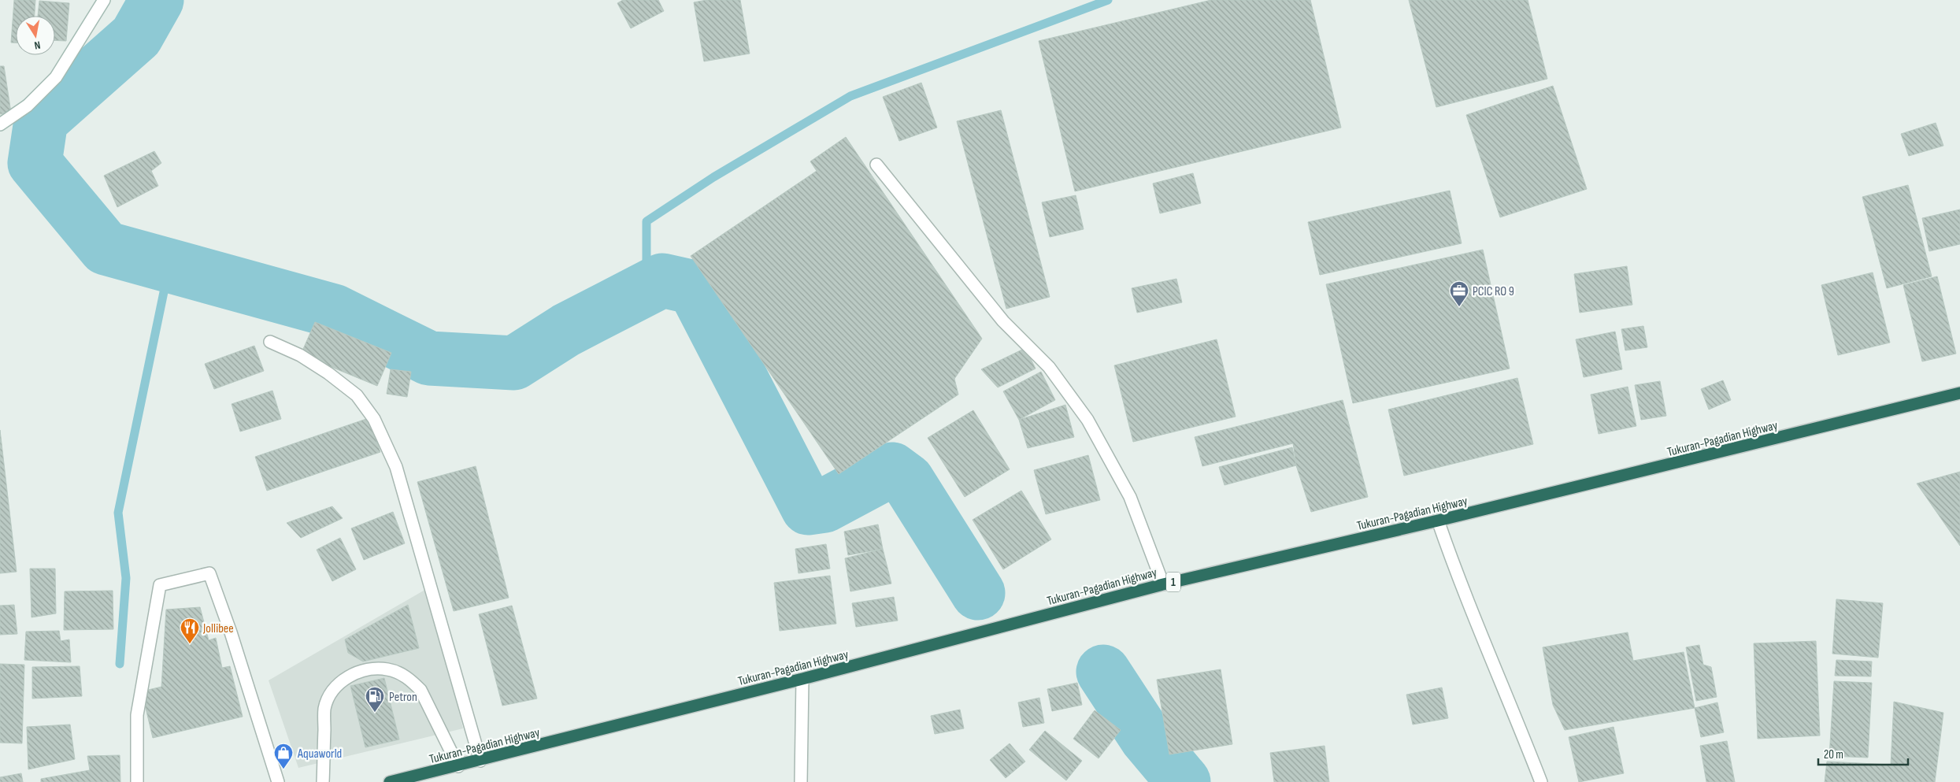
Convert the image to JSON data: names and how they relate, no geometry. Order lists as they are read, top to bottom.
{
  "streets": {
    "highway": ["Tukuran-Pagadian Highway", "1"]
  },
  "places": {
    "office": ["PCIC RO 9"],
    "restaurant": ["Jollibee"],
    "fuel station": ["Petron"],
    "shop": ["Aquaworld"]
  },
  "scale_bar": "20 m",
  "north": "bottom"
}
